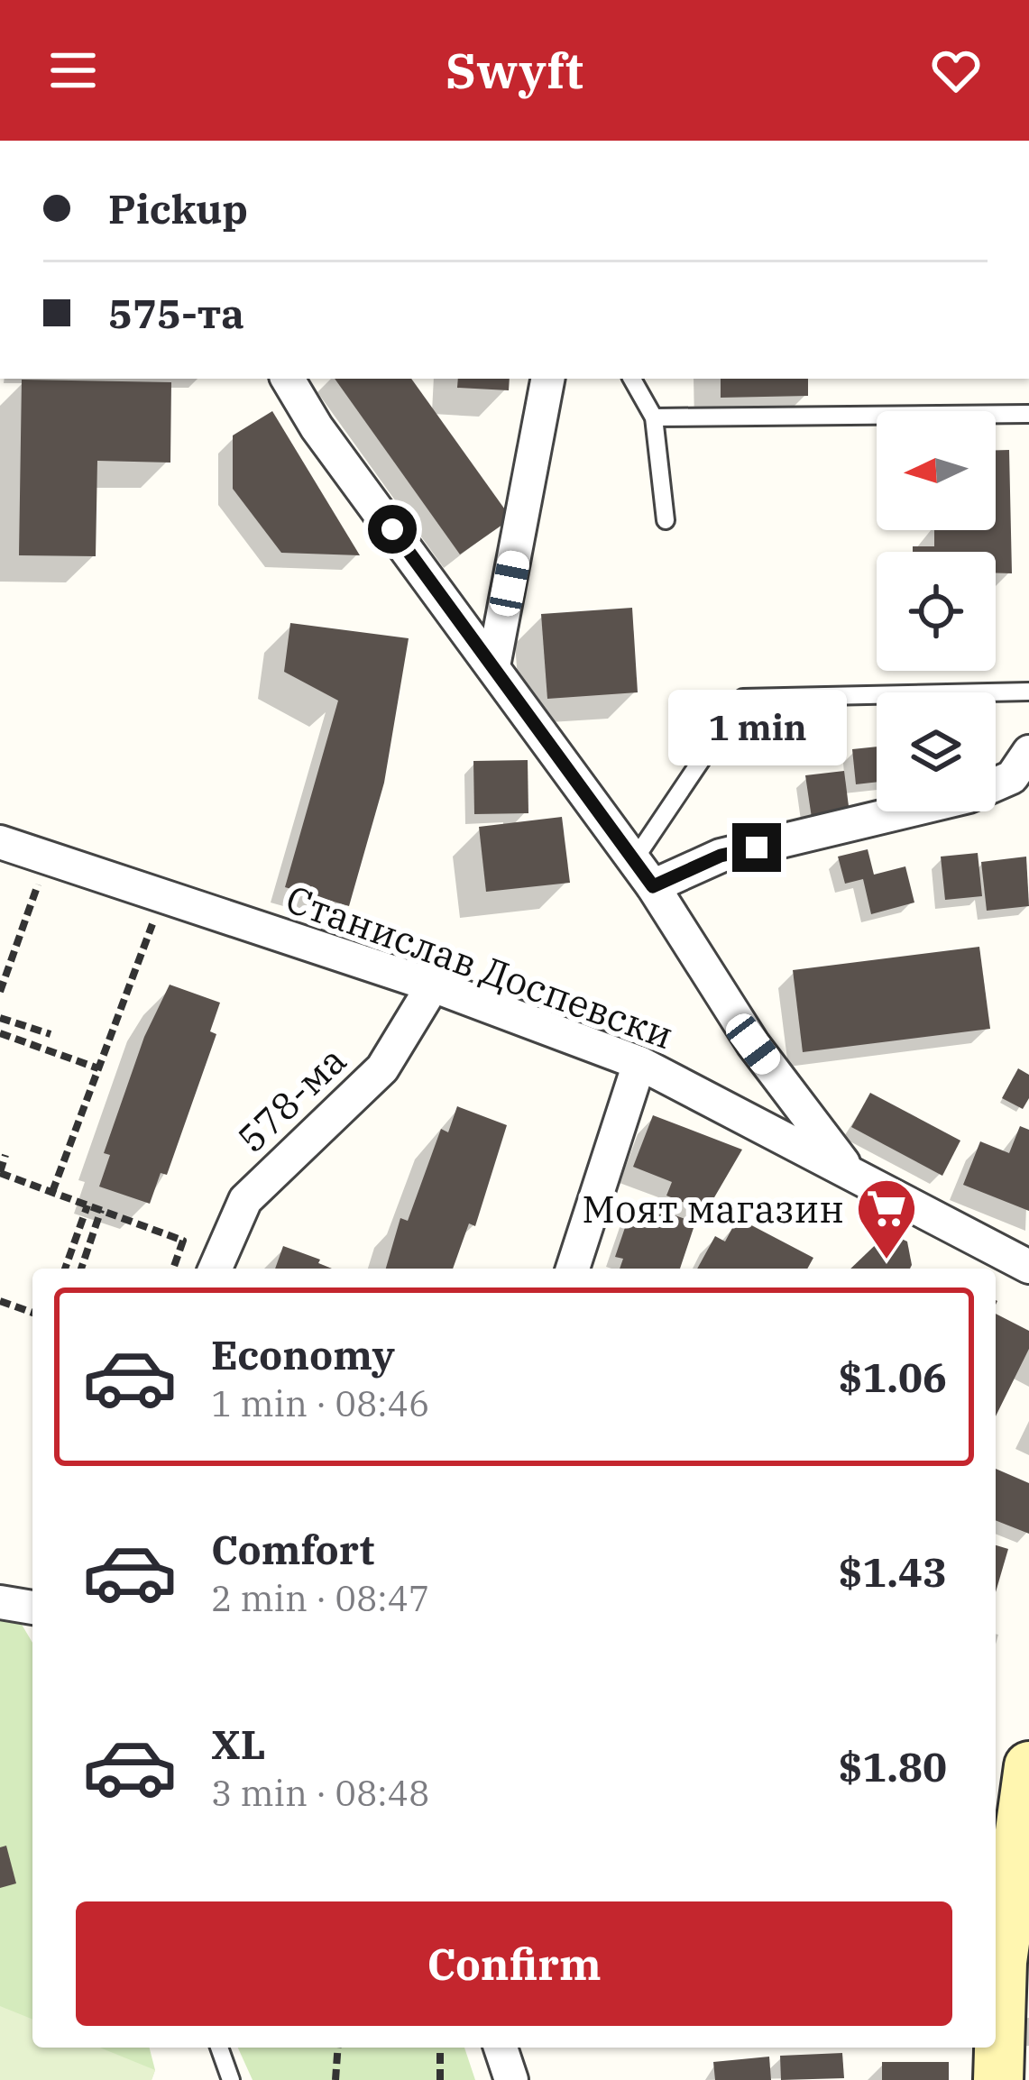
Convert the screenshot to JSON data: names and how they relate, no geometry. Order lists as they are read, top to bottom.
{
  "streets": {
    "street": ["Станислав Доспевски", "578-ма"]
  },
  "crossings": [
    ["Станислав Доспевски", "578-ма"]
  ],
  "places": {
    "supermarket": ["Моят магазин"]
  },
  "north": "left",
  "page": {
    "header": "Swyft",
    "banner": ["Pickup", "575-та"],
    "bubble": "1 min",
    "list": [
      {
        "name": "Economy",
        "note": "1 min · 08:46",
        "value": "$1.06"
      },
      {
        "name": "Comfort",
        "note": "2 min · 08:47",
        "value": "$1.43"
      },
      {
        "name": "XL",
        "note": "3 min · 08:48",
        "value": "$1.80"
      }
    ],
    "buttons": "Confirm"
  }
}
